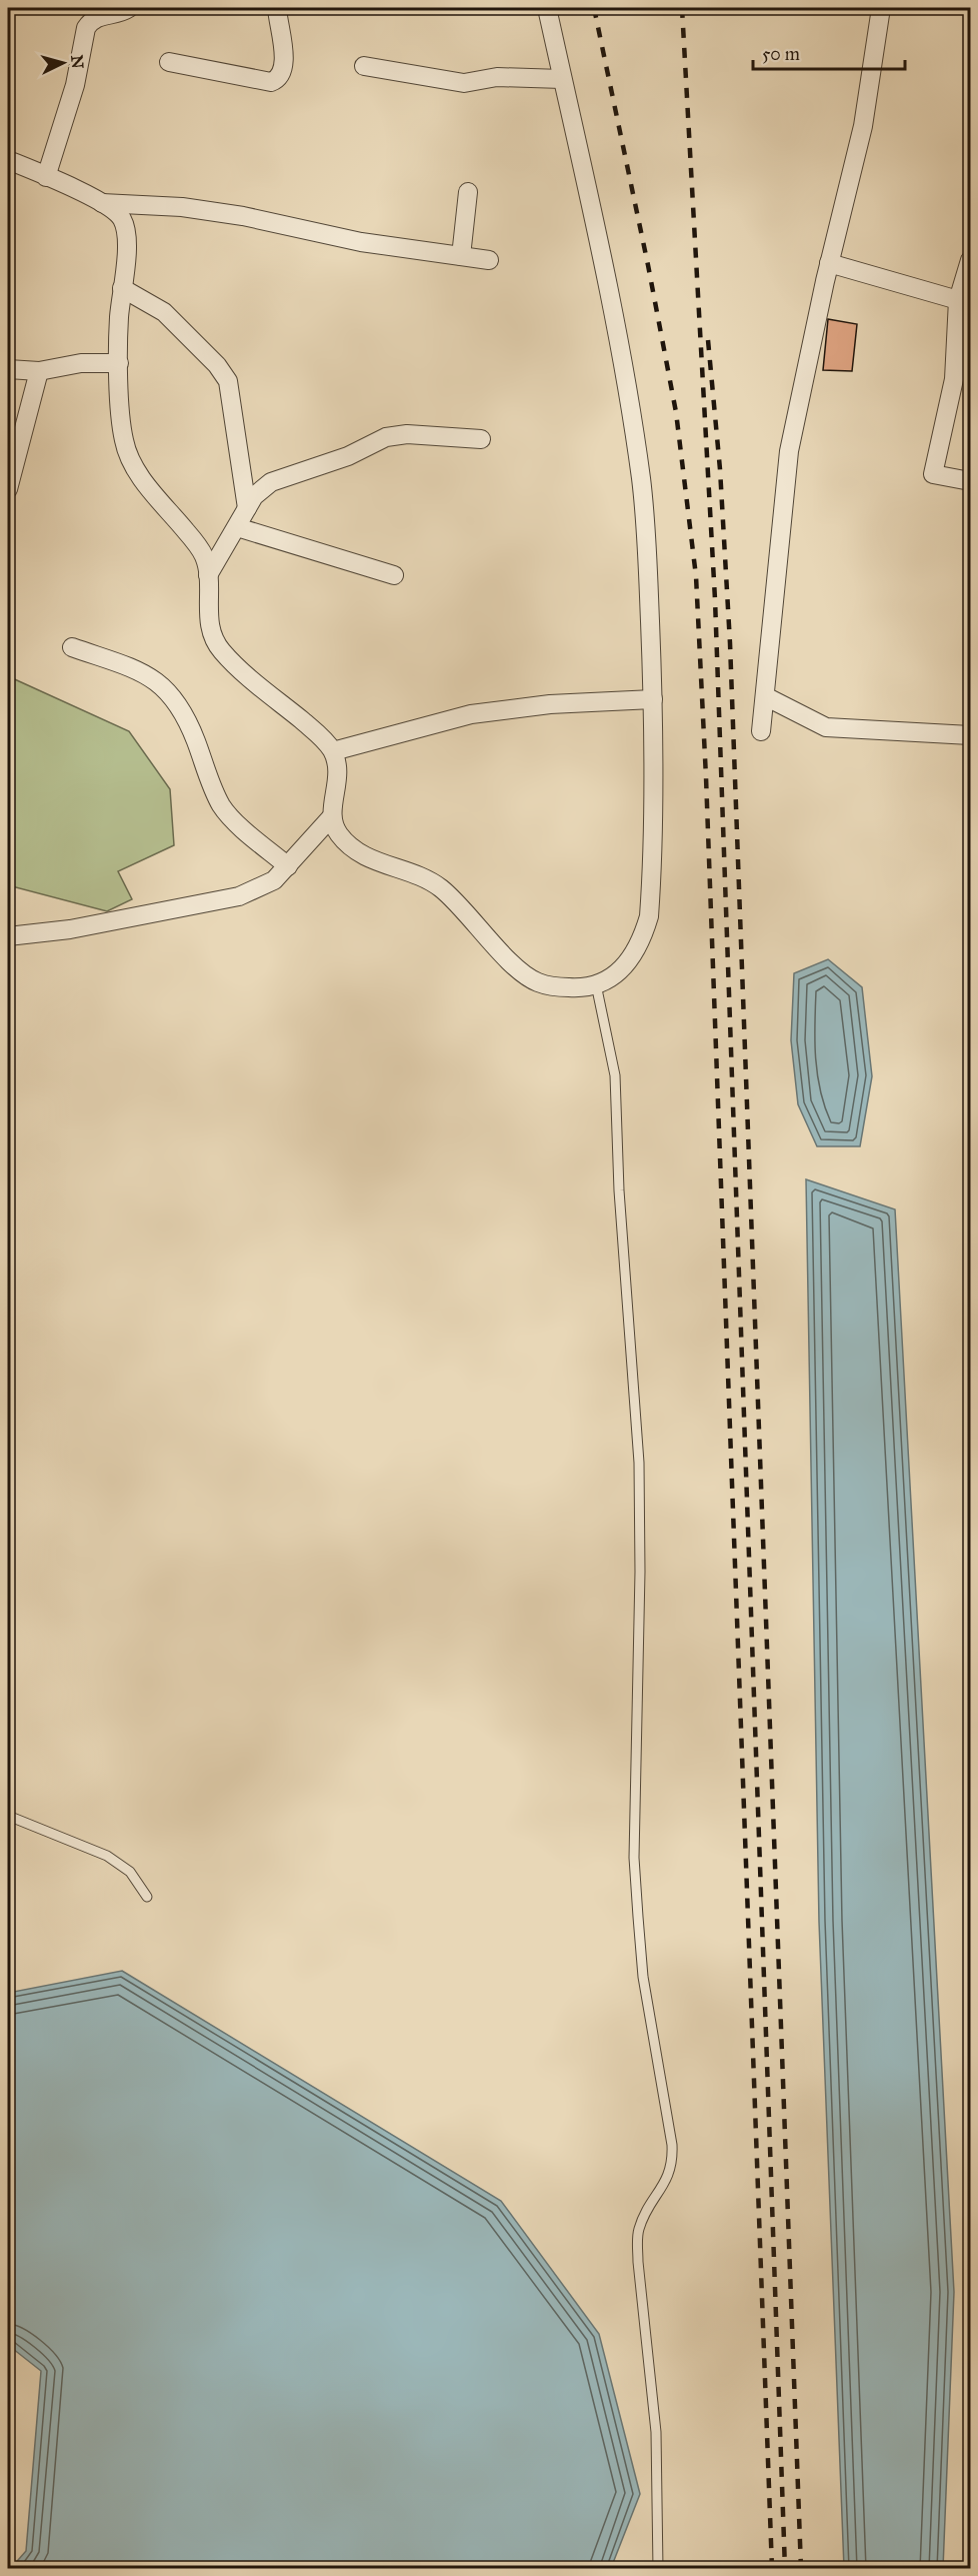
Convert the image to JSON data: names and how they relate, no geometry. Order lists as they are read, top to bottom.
{
  "scale_bar": "50 m",
  "north": "right"
}
